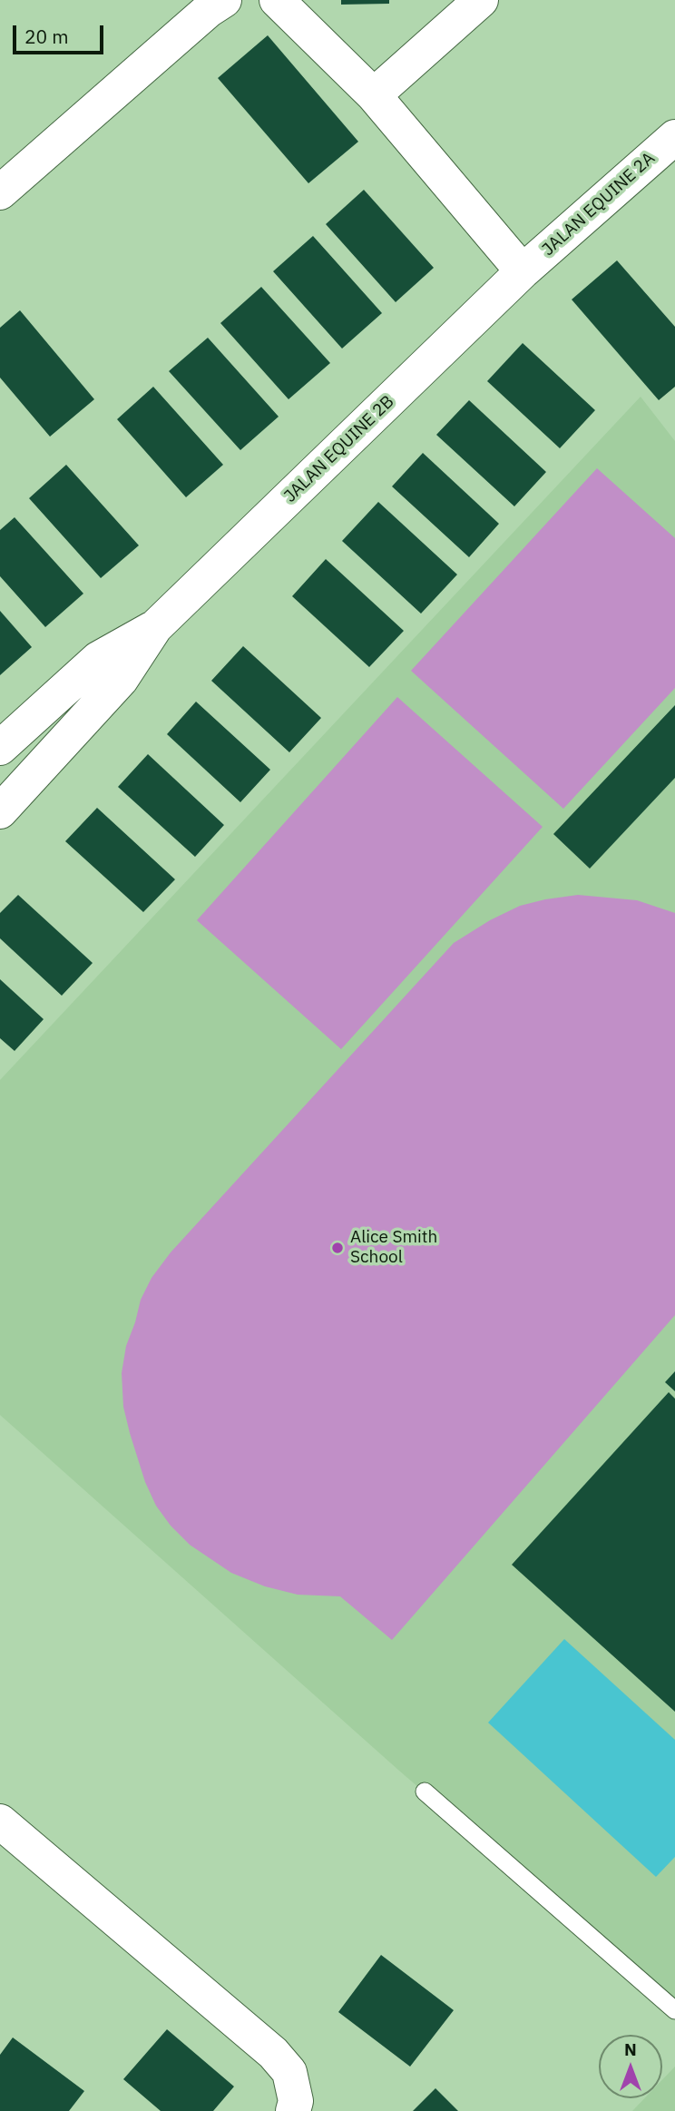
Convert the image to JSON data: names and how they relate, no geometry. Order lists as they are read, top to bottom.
{
  "streets": {
    "street": ["JALAN EQUINE 2A", "JALAN EQUINE 2B"]
  },
  "crossings": [
    ["JALAN EQUINE 2A", "JALAN EQUINE 2B"]
  ],
  "places": ["Alice Smith School"],
  "scale_bar": "20 m",
  "north": "top"
}
